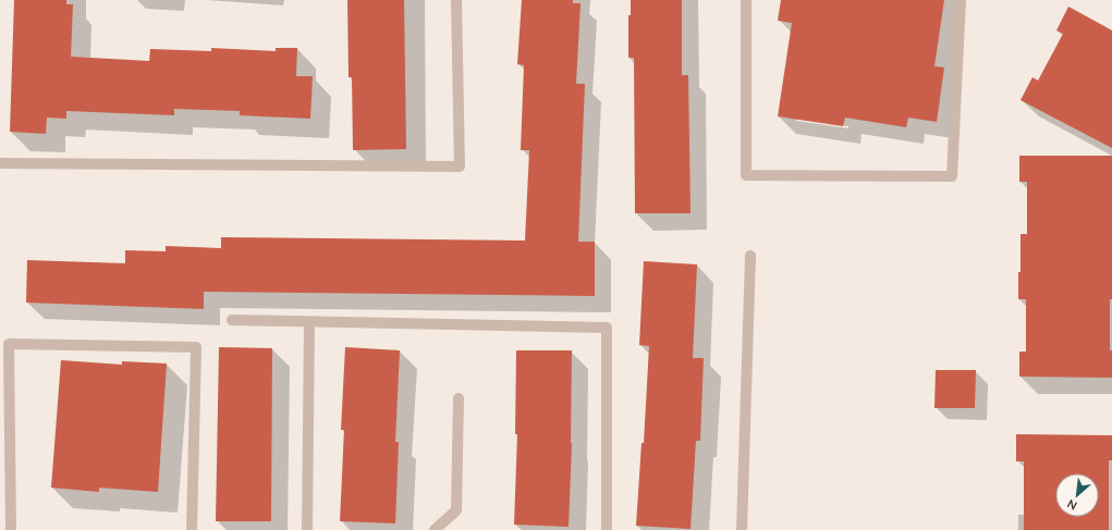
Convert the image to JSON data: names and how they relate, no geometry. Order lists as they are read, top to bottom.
{
  "north": "bottom left"
}
